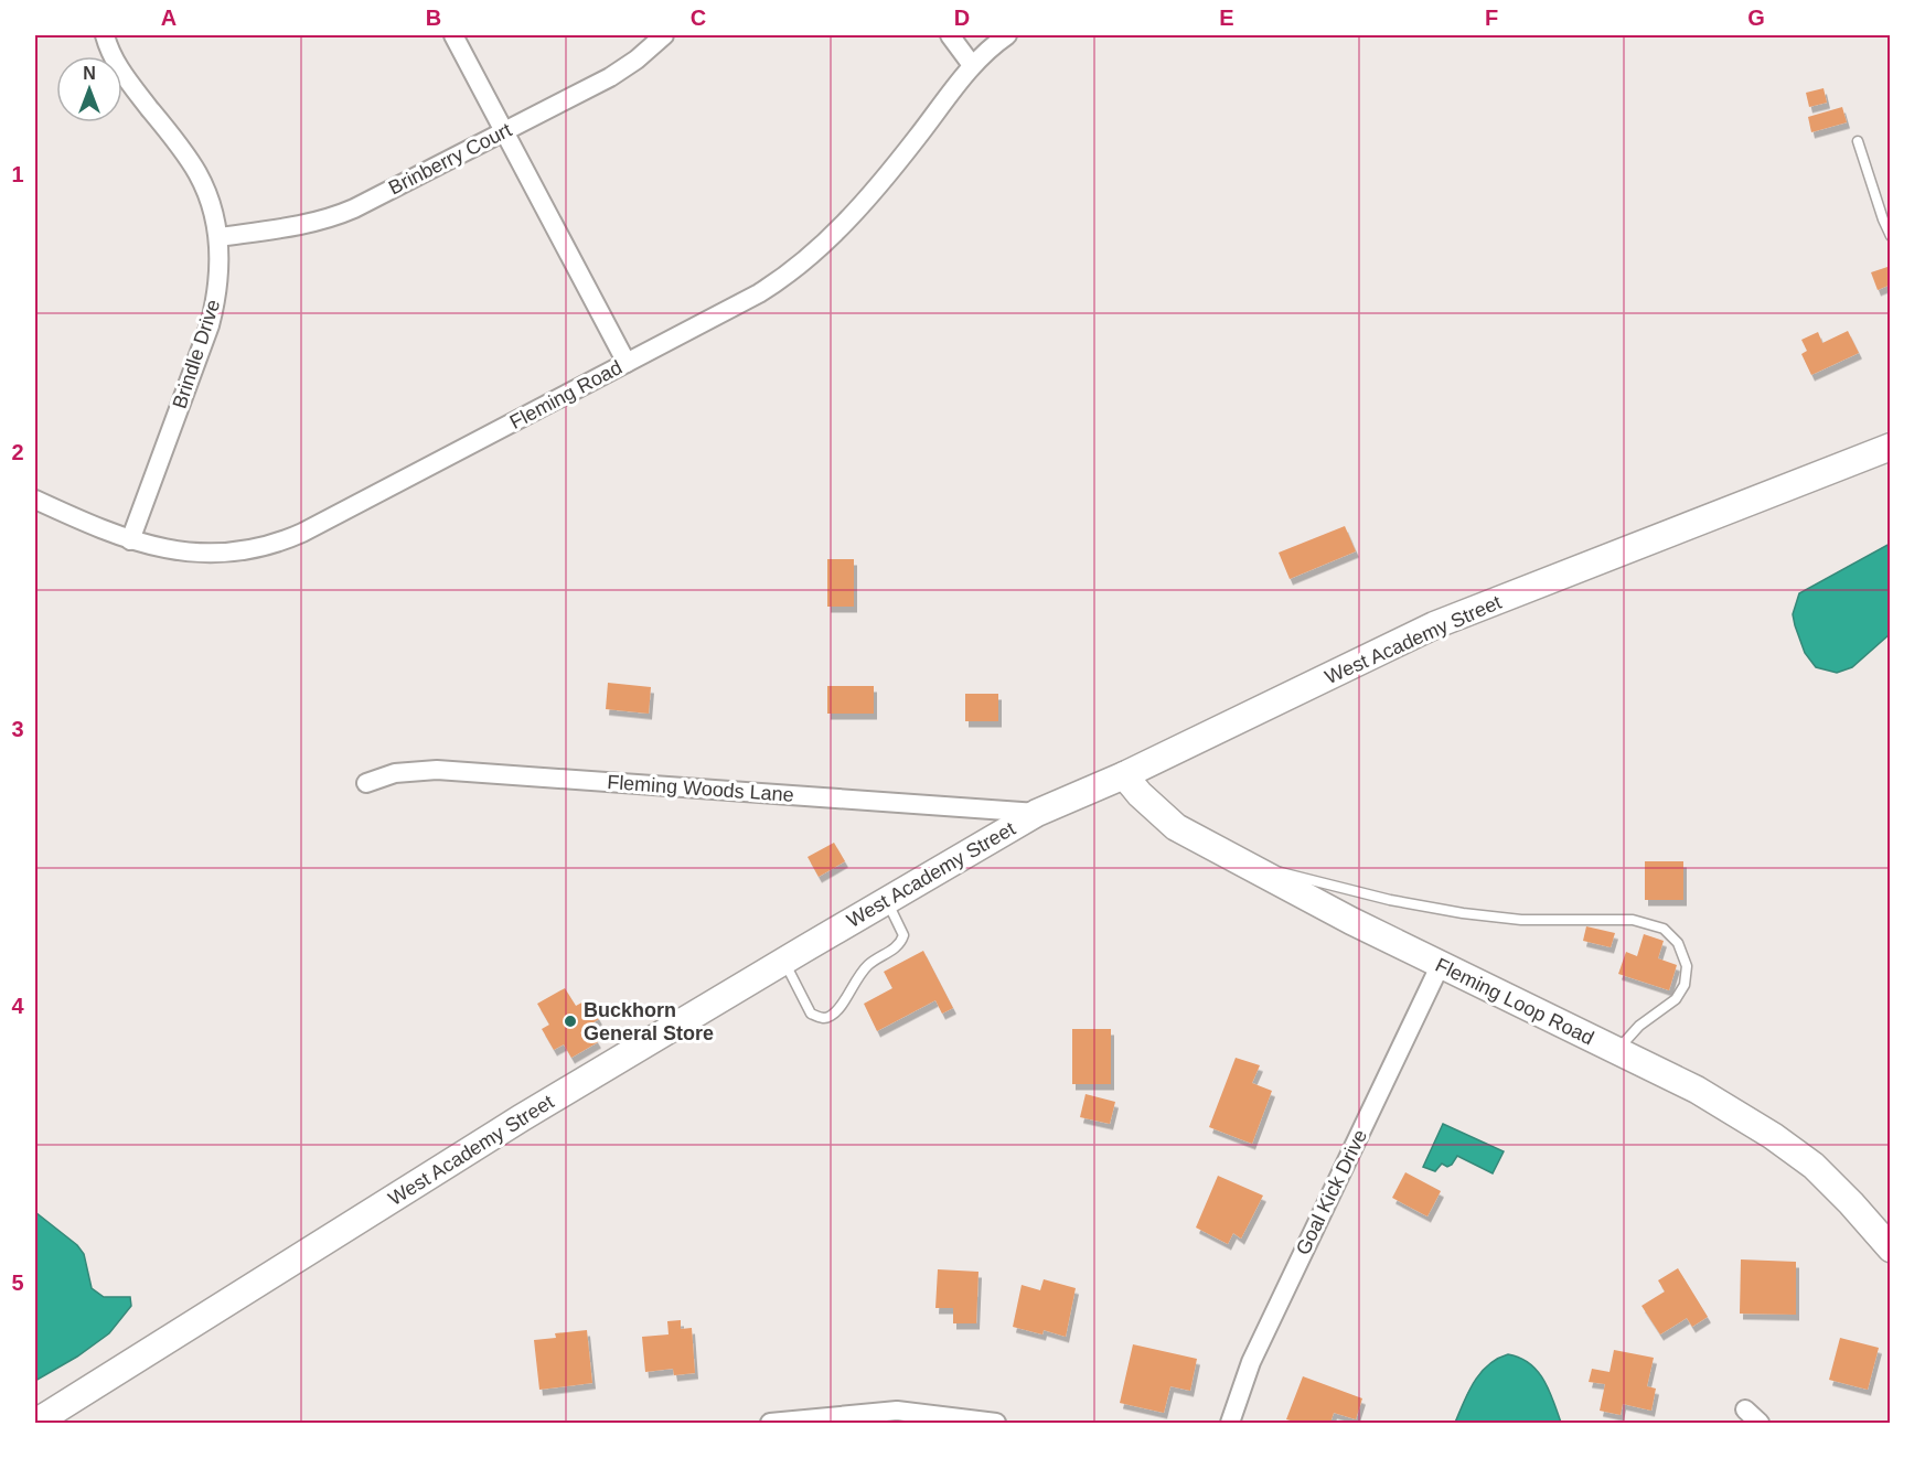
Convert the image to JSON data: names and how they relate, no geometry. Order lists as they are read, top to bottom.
{
  "streets": {
    "main road": ["West Academy Street", "Fleming Loop Road"],
    "street": [
      "Brinberry Court",
      "Brindle Drive",
      "Fleming Road",
      "Fleming Woods Lane",
      "Goal Kick Drive"
    ]
  },
  "crossings": [
    ["Brinberry Court", "Brindle Drive"],
    ["Brindle Drive", "Fleming Road"],
    ["West Academy Street", "Fleming Woods Lane"],
    ["West Academy Street", "Fleming Loop Road"],
    ["Fleming Loop Road", "Goal Kick Drive"]
  ],
  "places": ["Buckhorn General Store"],
  "north": "top",
  "grid": {
    "columns": [
      "A",
      "B",
      "C",
      "D",
      "E",
      "F",
      "G"
    ],
    "rows": [
      "1",
      "2",
      "3",
      "4",
      "5"
    ]
  }
}
